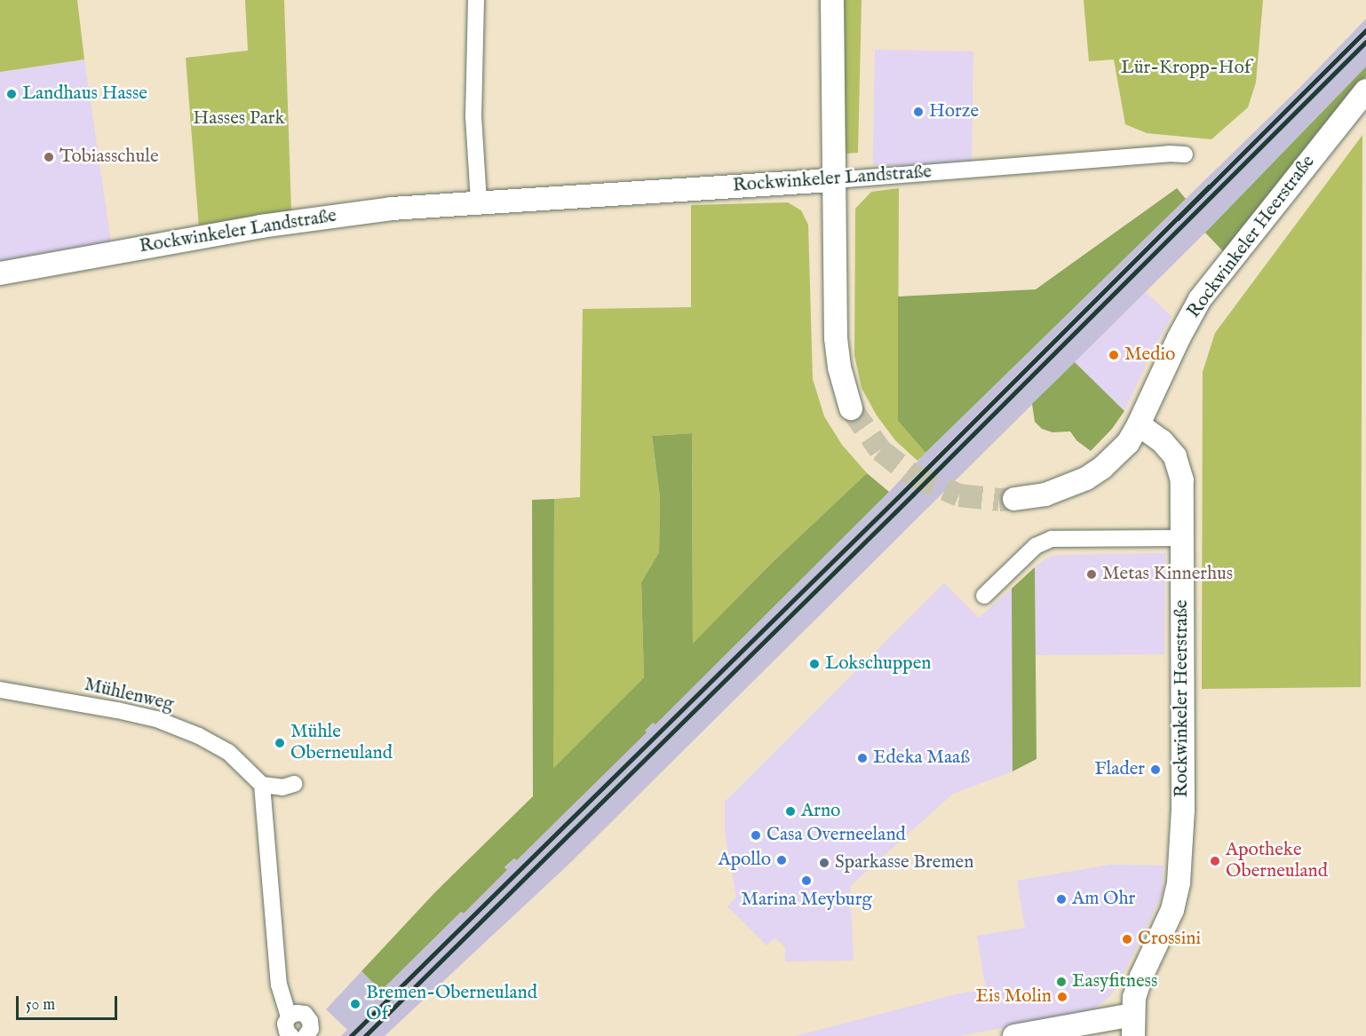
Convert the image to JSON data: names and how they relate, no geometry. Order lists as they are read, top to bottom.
{
  "streets": {
    "main road": ["Rockwinkeler Landstraße", "Rockwinkeler Heerstraße"],
    "street": ["Mühlenweg"]
  },
  "parks": ["Lür-Kropp-Hof", "Hasses Park"],
  "places": [
    "Landhaus Hasse",
    "Horze",
    "Tobiasschule",
    "Medio",
    "Metas Kinnerhus",
    "Lokschuppen",
    "Mühle Oberneuland",
    "Edeka Maaß",
    "Flader",
    "Arno",
    "Casa Overneeland",
    "Apollo",
    "Apotheke Oberneuland",
    "Sparkasse Bremen",
    "Marina Meyburg",
    "Am Ohr",
    "Crossini",
    "Easyfitness",
    "Eis Molin",
    "Bremen-Oberneuland Of"
  ],
  "scale_bar": "50 m"
}
